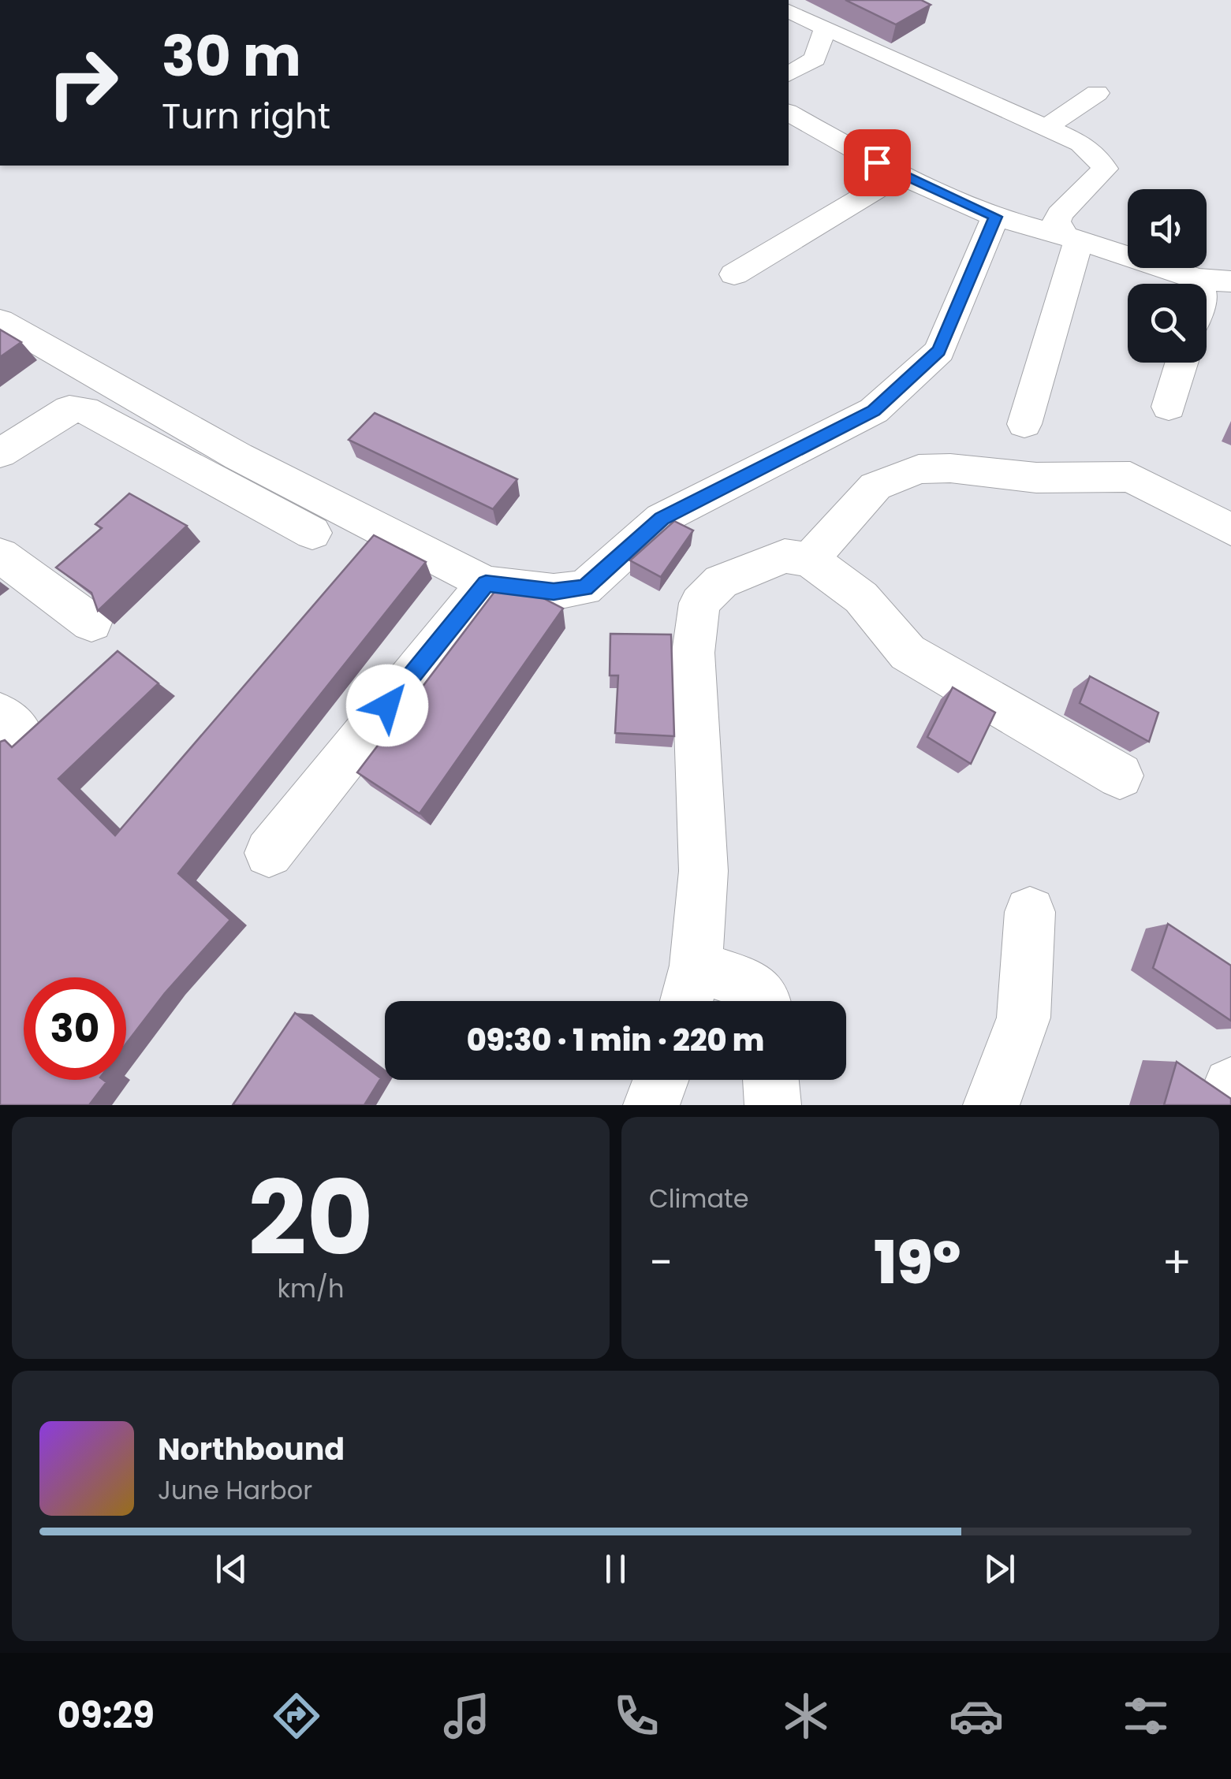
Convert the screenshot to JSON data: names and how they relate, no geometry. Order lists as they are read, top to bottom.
{
  "page": {
    "turn": ["30 m", "Turn right"],
    "limit": "30",
    "trip": "09:30 · 1 min · 220 m",
    "tile": [
      ["20", "km/h"],
      "Climate"
    ],
    "heat": ["−", "19°", "+"],
    "song": ["Northbound", "June Harbor"],
    "tabs": "09:29"
  }
}
